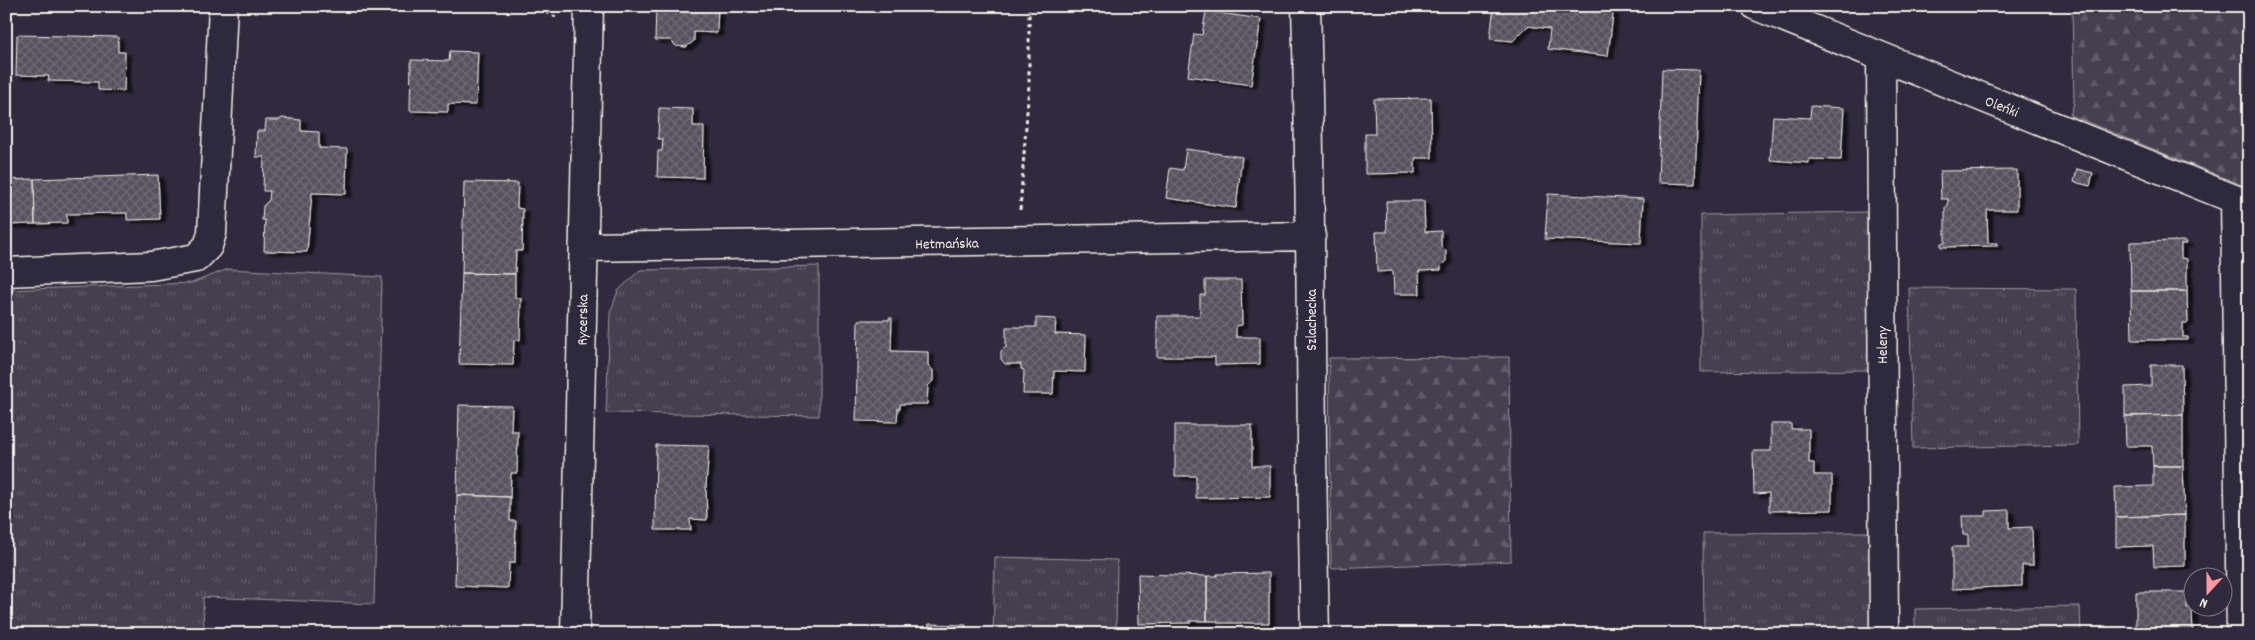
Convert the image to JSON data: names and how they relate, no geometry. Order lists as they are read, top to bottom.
{
  "streets": {
    "street": [
      "Oleńki",
      "Hetmańska",
      "Rycerska",
      "Szlachecka",
      "Heleny"
    ]
  },
  "crossings": [
    ["Oleńki", "Heleny"],
    ["Hetmańska", "Rycerska"],
    ["Hetmańska", "Szlachecka"]
  ],
  "north": "bottom"
}
